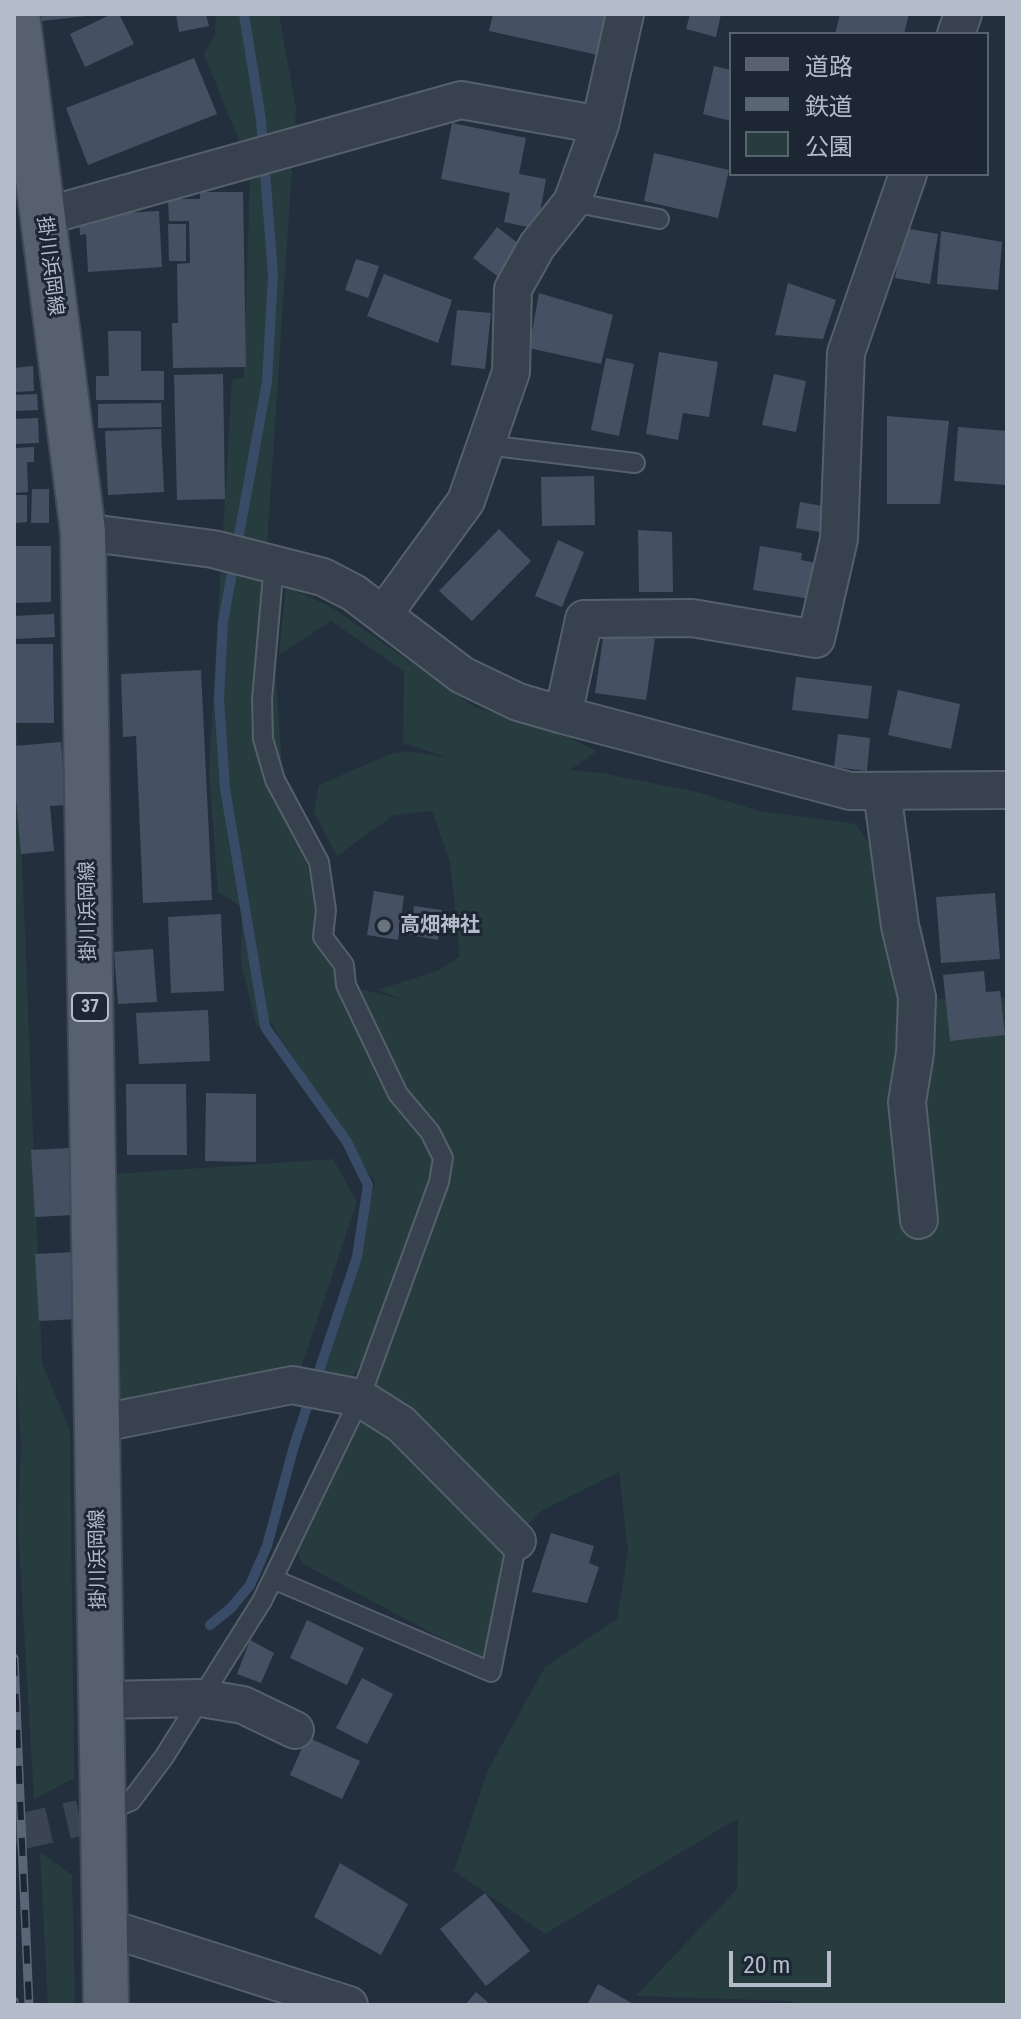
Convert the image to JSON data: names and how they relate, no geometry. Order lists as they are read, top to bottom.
{
  "streets": {
    "main road": ["掛川浜岡線", "37"]
  },
  "places": ["高畑神社"],
  "legend": ["道路", "鉄道", "公園"],
  "scale_bar": "20 m"
}
